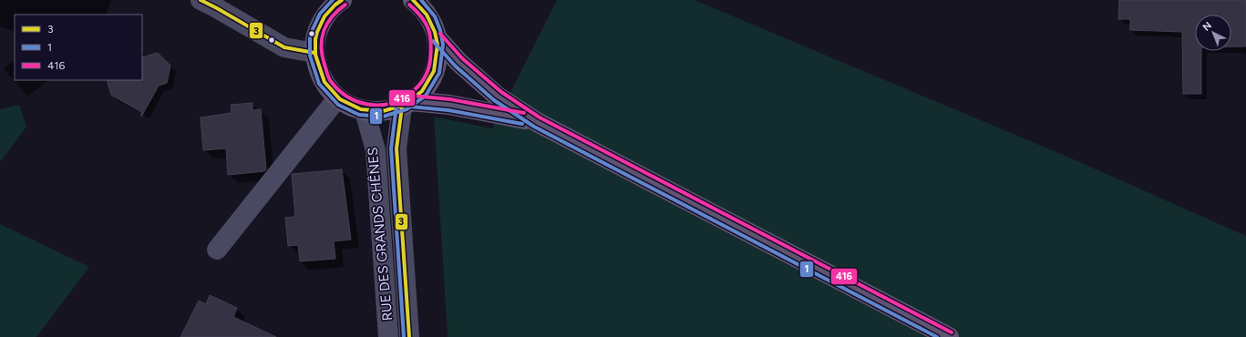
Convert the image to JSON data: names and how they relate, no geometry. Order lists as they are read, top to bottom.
{
  "streets": {
    "street": ["RUE DES GRANDS CHÊNES"]
  },
  "lines": ["transit line 3", "transit line 1", "transit line 416"],
  "legend": ["3", "1", "416"],
  "north": "top left"
}
